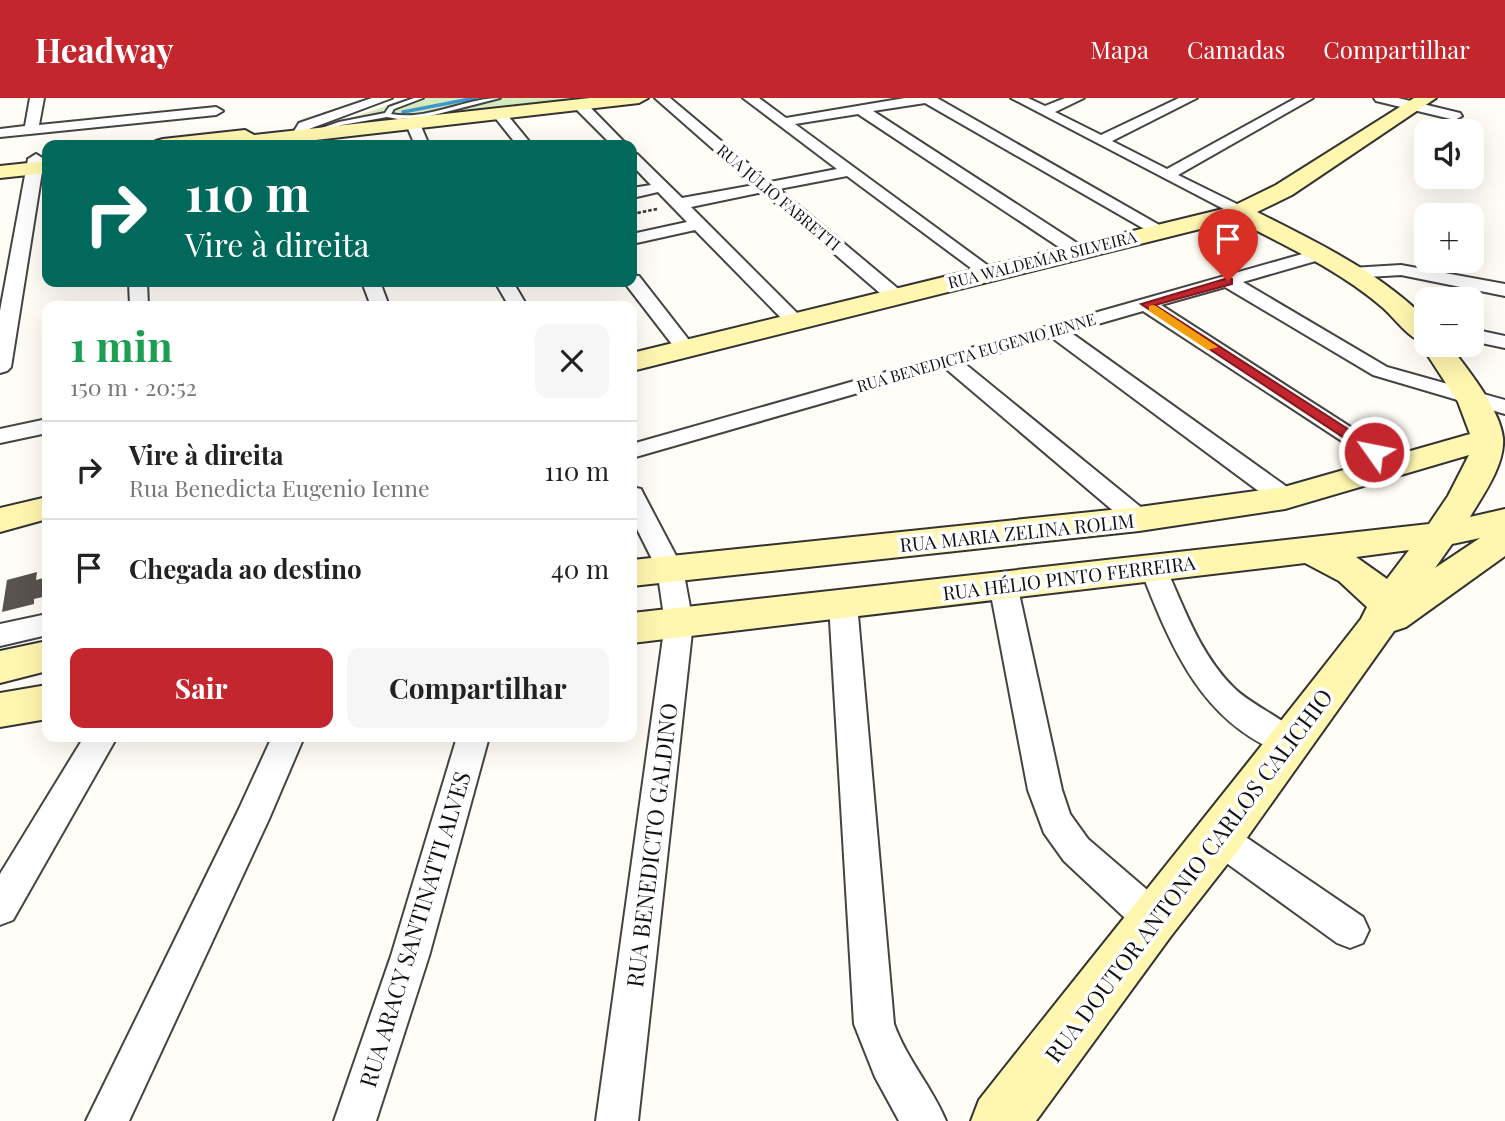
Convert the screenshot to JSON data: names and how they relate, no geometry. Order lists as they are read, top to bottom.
{
  "streets": {
    "street": [
      "RUA JÚLIO FABRETTI",
      "RUA WALDEMAR SILVEIRA",
      "RUA BENEDICTA EUGENIO IENNE",
      "RUA MARIA ZELINA ROLIM",
      "RUA HÉLIO PINTO FERREIRA",
      "RUA BENEDICTO GALDINO",
      "RUA DOUTOR ANTONIO CARLOS CALICHIO",
      "RUA ARACY SANTINATTI ALVES"
    ]
  },
  "crossings": [
    ["RUA JÚLIO FABRETTI", "RUA WALDEMAR SILVEIRA"],
    ["RUA MARIA ZELINA ROLIM", "RUA BENEDICTO GALDINO"],
    ["RUA MARIA ZELINA ROLIM", "RUA DOUTOR ANTONIO CARLOS CALICHIO"],
    ["RUA HÉLIO PINTO FERREIRA", "RUA BENEDICTO GALDINO"],
    ["RUA HÉLIO PINTO FERREIRA", "RUA DOUTOR ANTONIO CARLOS CALICHIO"]
  ],
  "page": {
    "header": "Headway",
    "nav": ["Mapa", "Camadas", "Compartilhar"],
    "map_buttons": ["+", "−"],
    "turn": ["110 m", "Vire à direita"],
    "heading": ["1 min", "150 m · 20:52"],
    "list": [
      {
        "name": "Vire à direita",
        "note": "Rua Benedicta Eugenio Ienne",
        "value": "110 m"
      },
      {
        "name": "Chegada ao destino",
        "value": "40 m"
      }
    ],
    "buttons": ["Sair", "Compartilhar"]
  }
}
